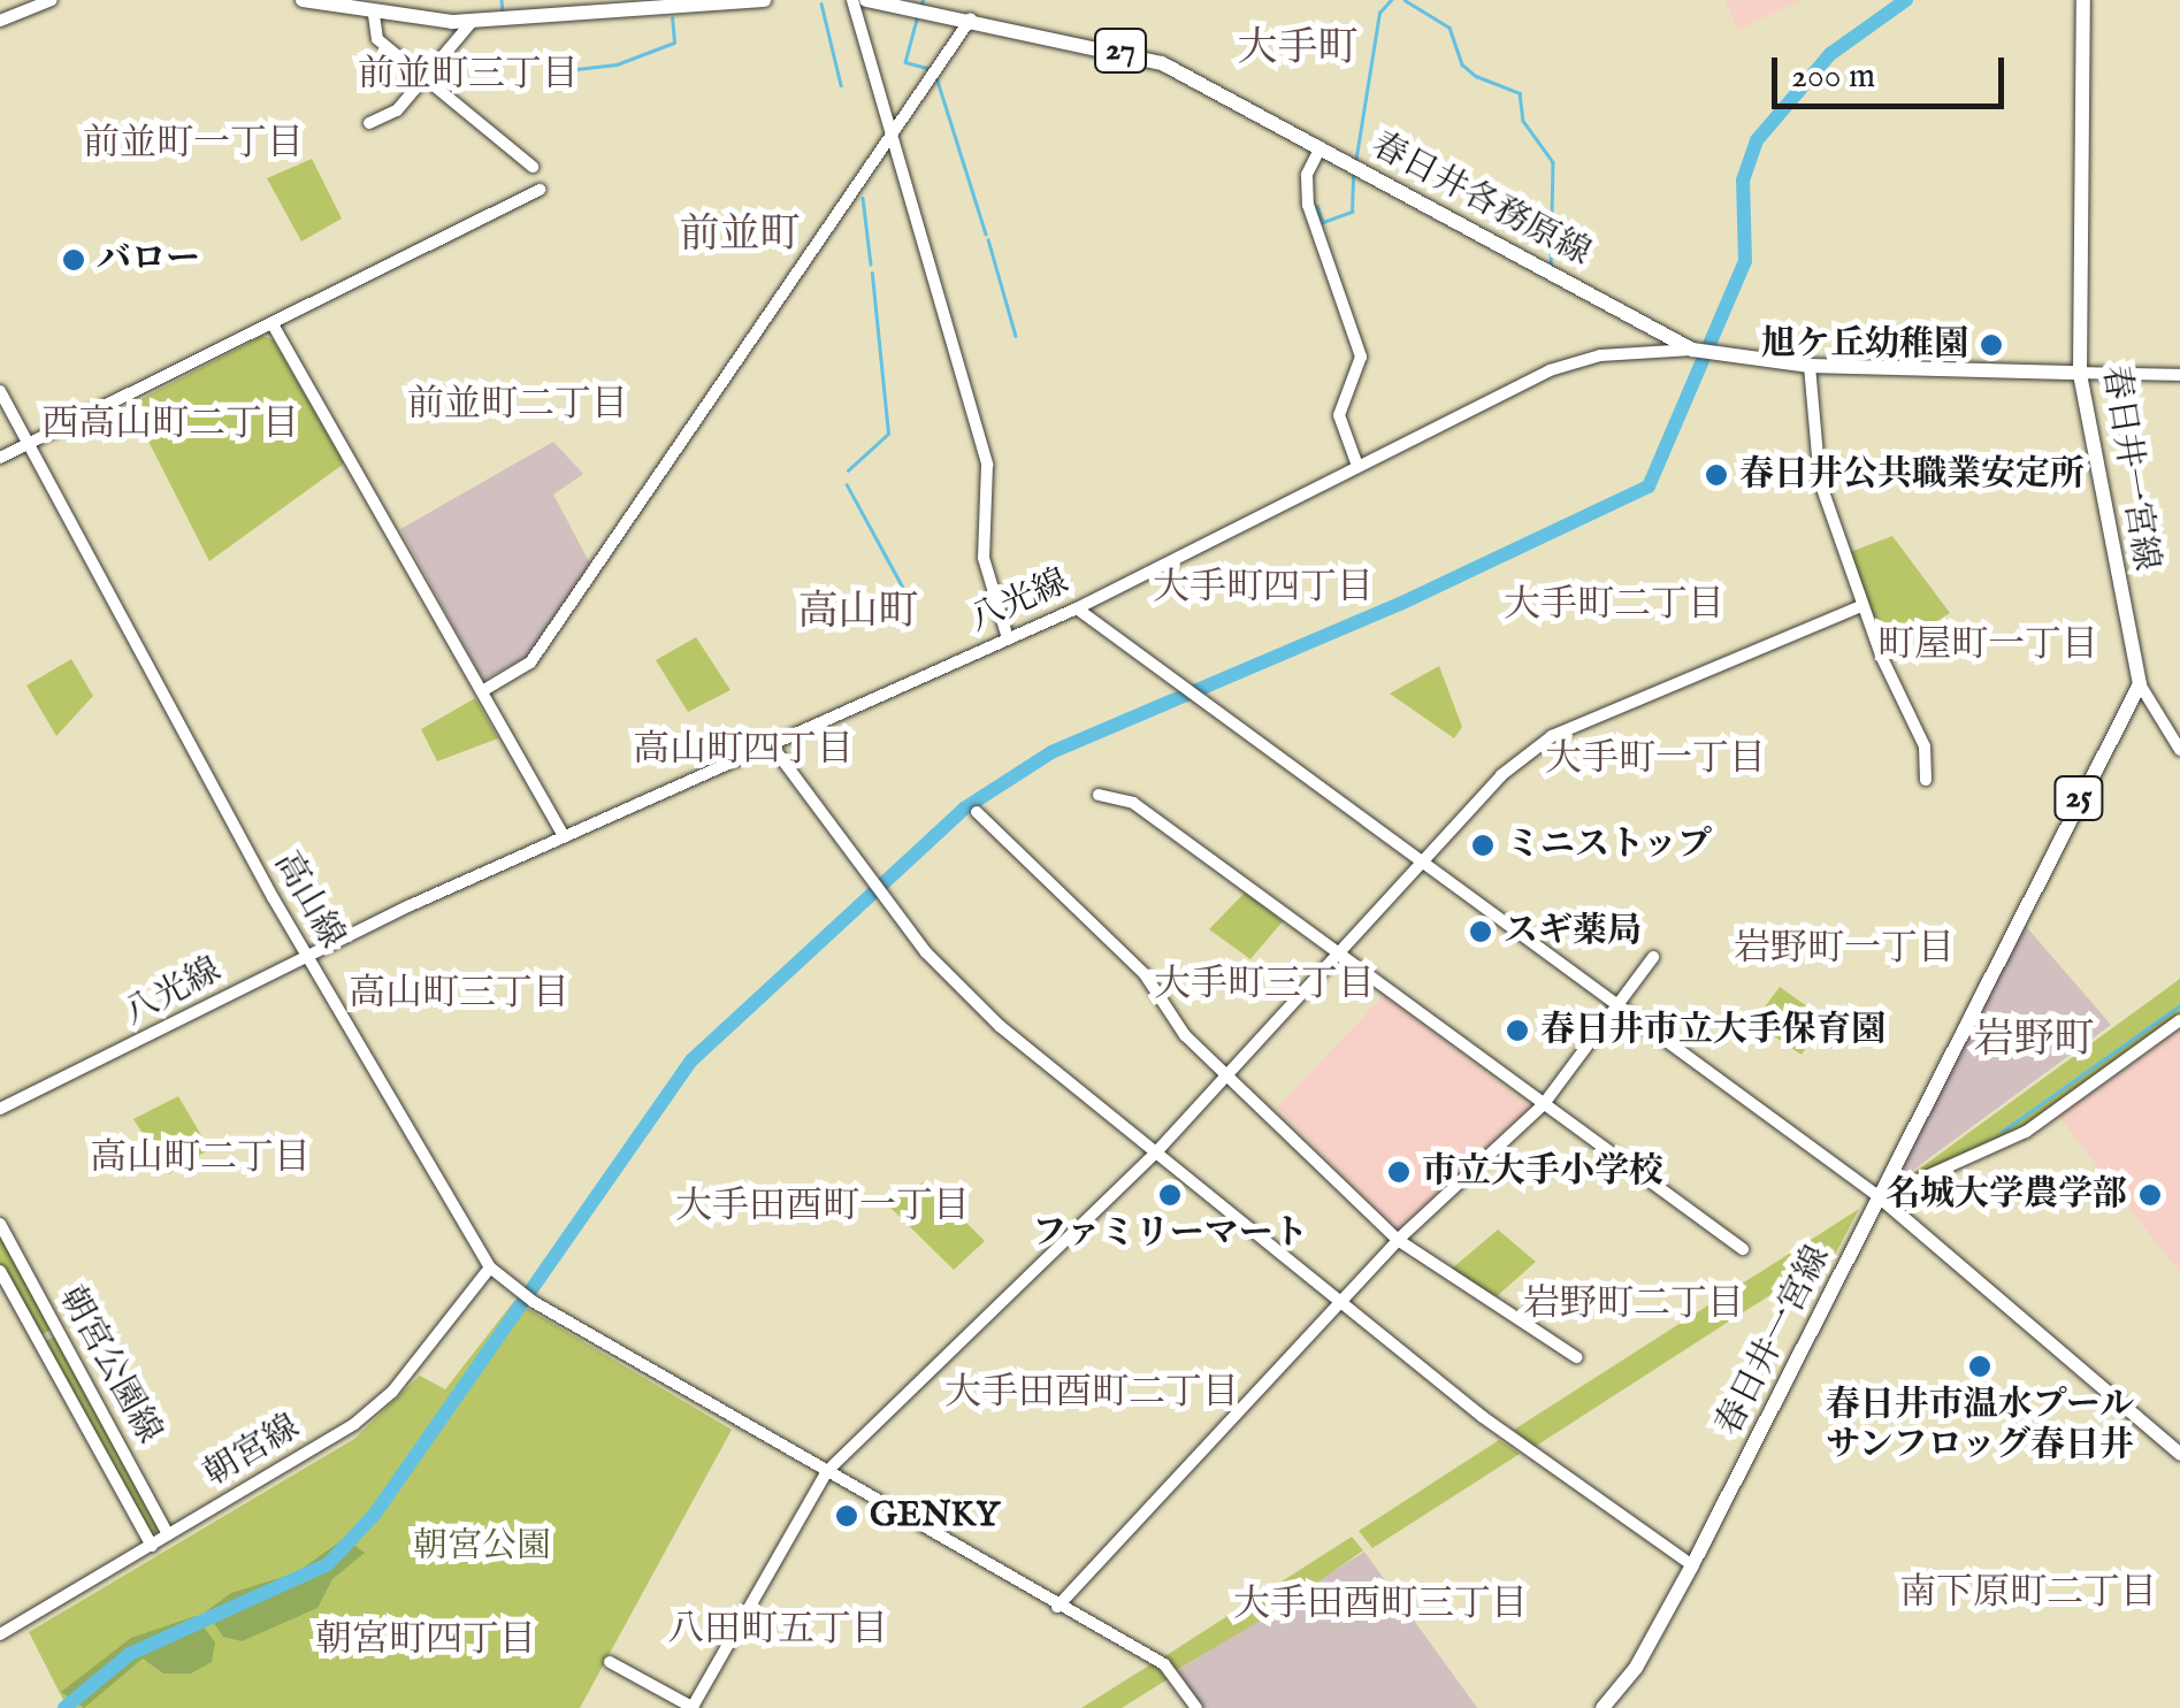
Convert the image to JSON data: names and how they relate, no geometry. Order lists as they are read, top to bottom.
{
  "streets": {
    "main road": [
      "27",
      "春日井各務原線",
      "春日井一宮線",
      "25"
    ],
    "street": [
      "八光線",
      "高山線",
      "朝宮公園線",
      "朝宮線"
    ]
  },
  "crossings": [
    ["春日井各務原線", "春日井一宮線"],
    ["春日井各務原線", "八光線"],
    ["八光線", "高山線"],
    ["高山線", "朝宮線"],
    ["朝宮公園線", "朝宮線"]
  ],
  "districts": [
    "大手町",
    "前並町三丁目",
    "前並町一丁目",
    "前並町",
    "前並町二丁目",
    "西高山町二丁目",
    "大手町四丁目",
    "大手町二丁目",
    "高山町",
    "町屋町一丁目",
    "高山町四丁目",
    "大手町一丁目",
    "岩野町一丁目",
    "大手町三丁目",
    "高山町三丁目",
    "岩野町",
    "高山町二丁目",
    "大手田酉町一丁目",
    "岩野町二丁目",
    "大手田酉町二丁目",
    "南下原町二丁目",
    "大手田酉町三丁目",
    "八田町五丁目",
    "朝宮町四丁目"
  ],
  "parks": ["朝宮公園"],
  "places": [
    "バロー",
    "旭ケ丘幼稚園",
    "春日井公共職業安定所",
    "ミニストップ",
    "スギ薬局",
    "春日井市立大手保育園",
    "市立大手小学校",
    "ファミリーマート",
    "名城大学農学部",
    "春日井市温水プール サンフロッグ春日井",
    "GENKY"
  ],
  "scale_bar": "200 m"
}
